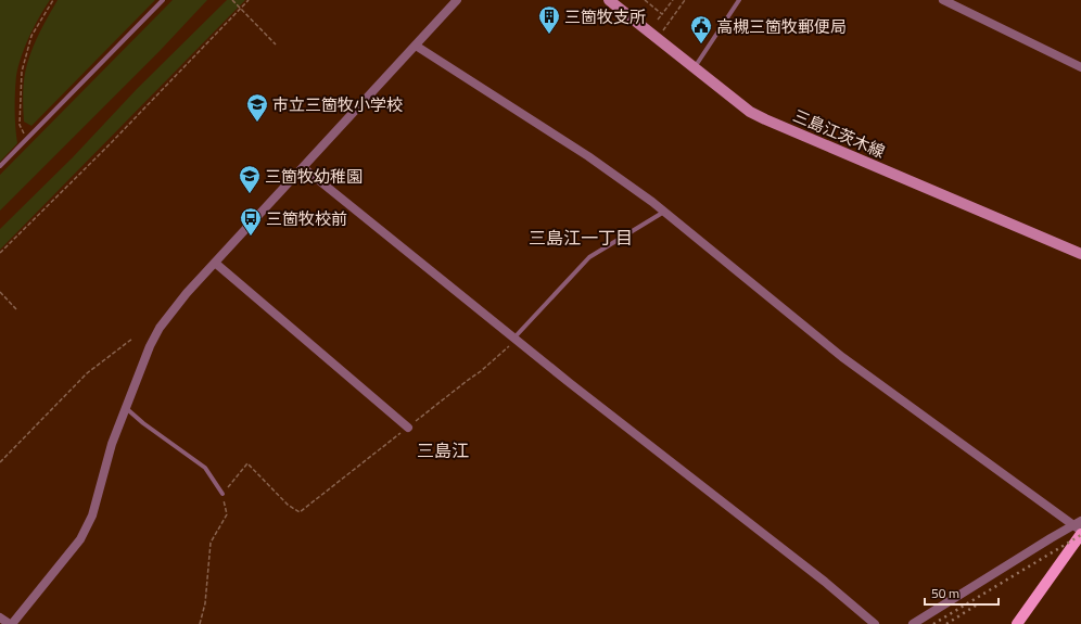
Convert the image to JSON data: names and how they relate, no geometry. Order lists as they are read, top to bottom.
{
  "streets": {
    "main road": ["三島江茨木線"]
  },
  "districts": ["三島江一丁目", "三島江"],
  "places": {
    "building": ["三箇牧支所"],
    "public building": ["高槻三箇牧郵便局"],
    "school or university": ["市立三箇牧小学校", "三箇牧幼稚園"],
    "bus stop": ["三箇牧校前"]
  },
  "scale_bar": "50 m"
}
